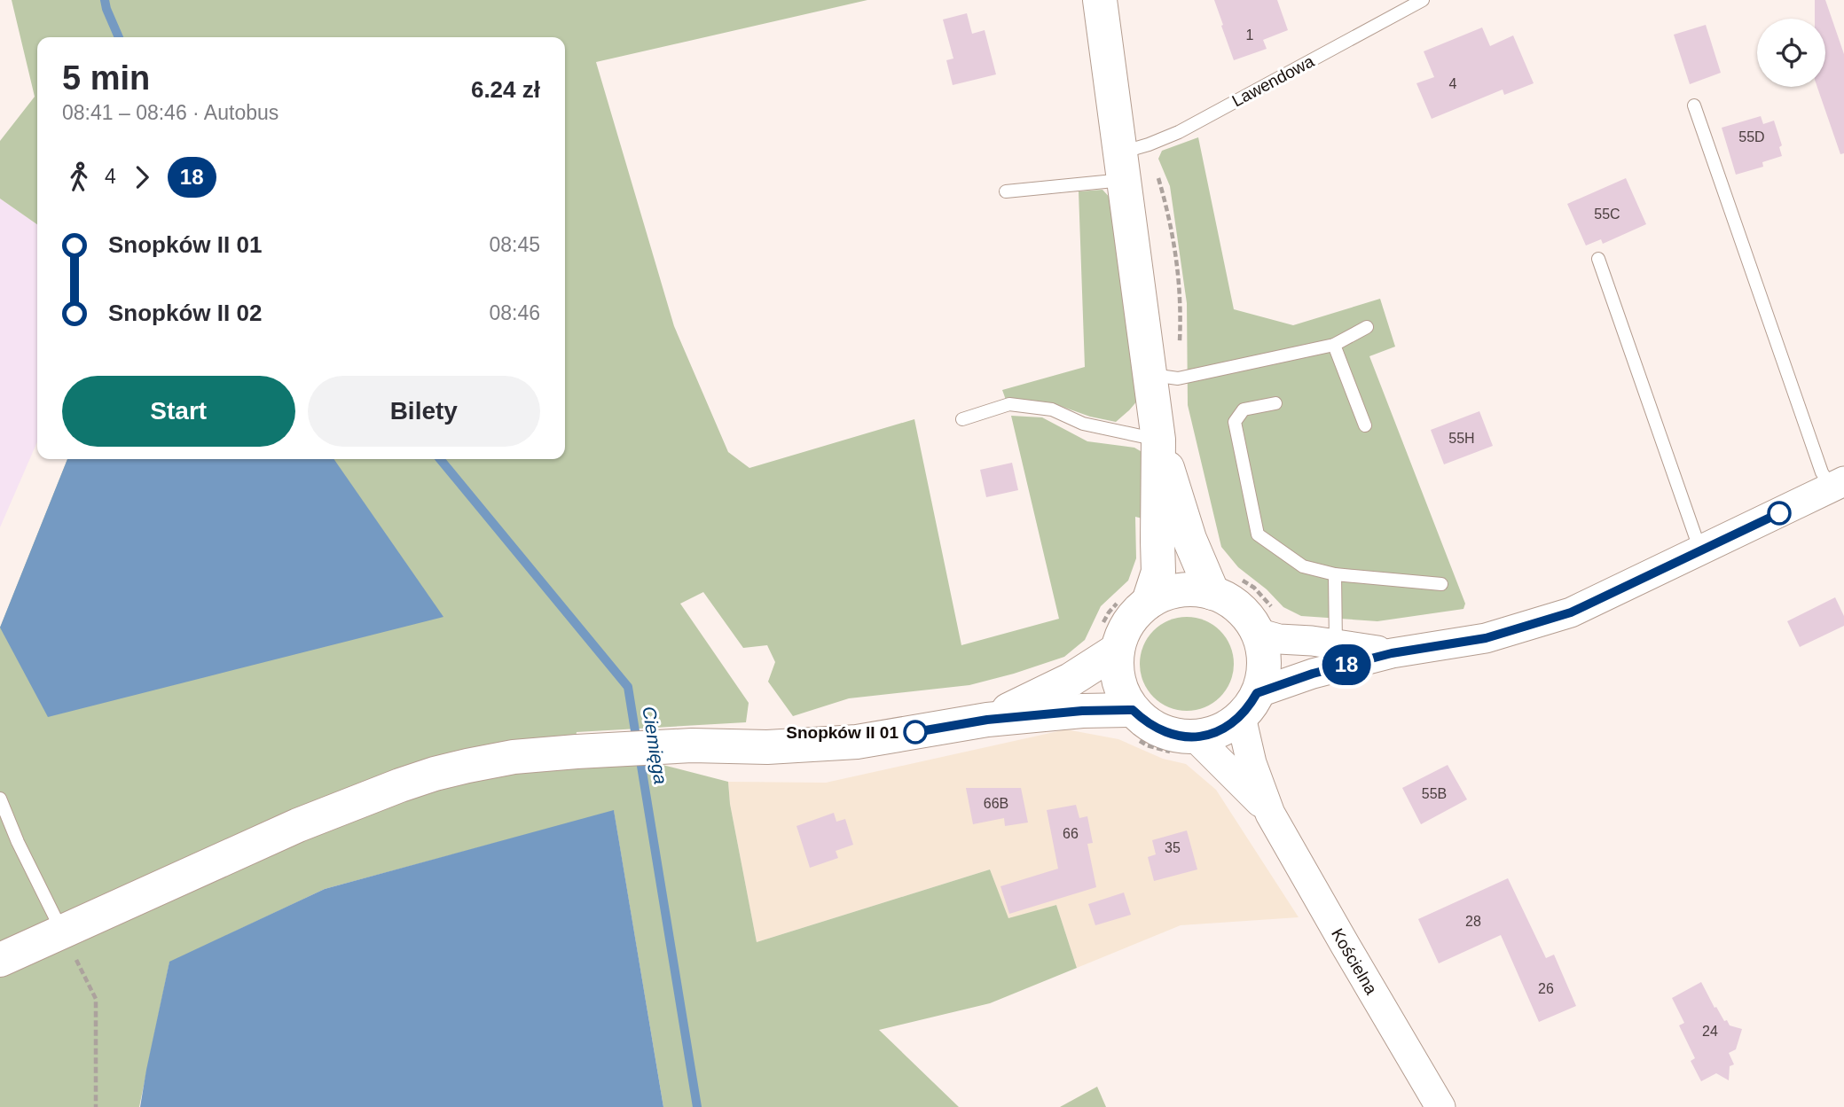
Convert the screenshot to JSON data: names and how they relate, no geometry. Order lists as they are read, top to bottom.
{
  "streets": {
    "street": ["Kościelna"],
    "lane": ["Lawendowa"]
  },
  "water": ["Ciemięga"],
  "places": ["Snopków II 01"],
  "lines": ["bus line 18"],
  "house_numbers": [
    "1",
    "4",
    "55D",
    "55C",
    "55H",
    "55B",
    "66B",
    "66",
    "35",
    "28",
    "26",
    "24"
  ],
  "page": {
    "on_map": "18",
    "heading": ["5 min", "08:41 – 08:46 · Autobus", "6.24 zł"],
    "legs": ["4", "18"],
    "list": [
      {
        "name": "Snopków II 01",
        "value": "08:45"
      },
      {
        "name": "Snopków II 02",
        "value": "08:46"
      }
    ],
    "buttons": ["Start", "Bilety"]
  }
}
